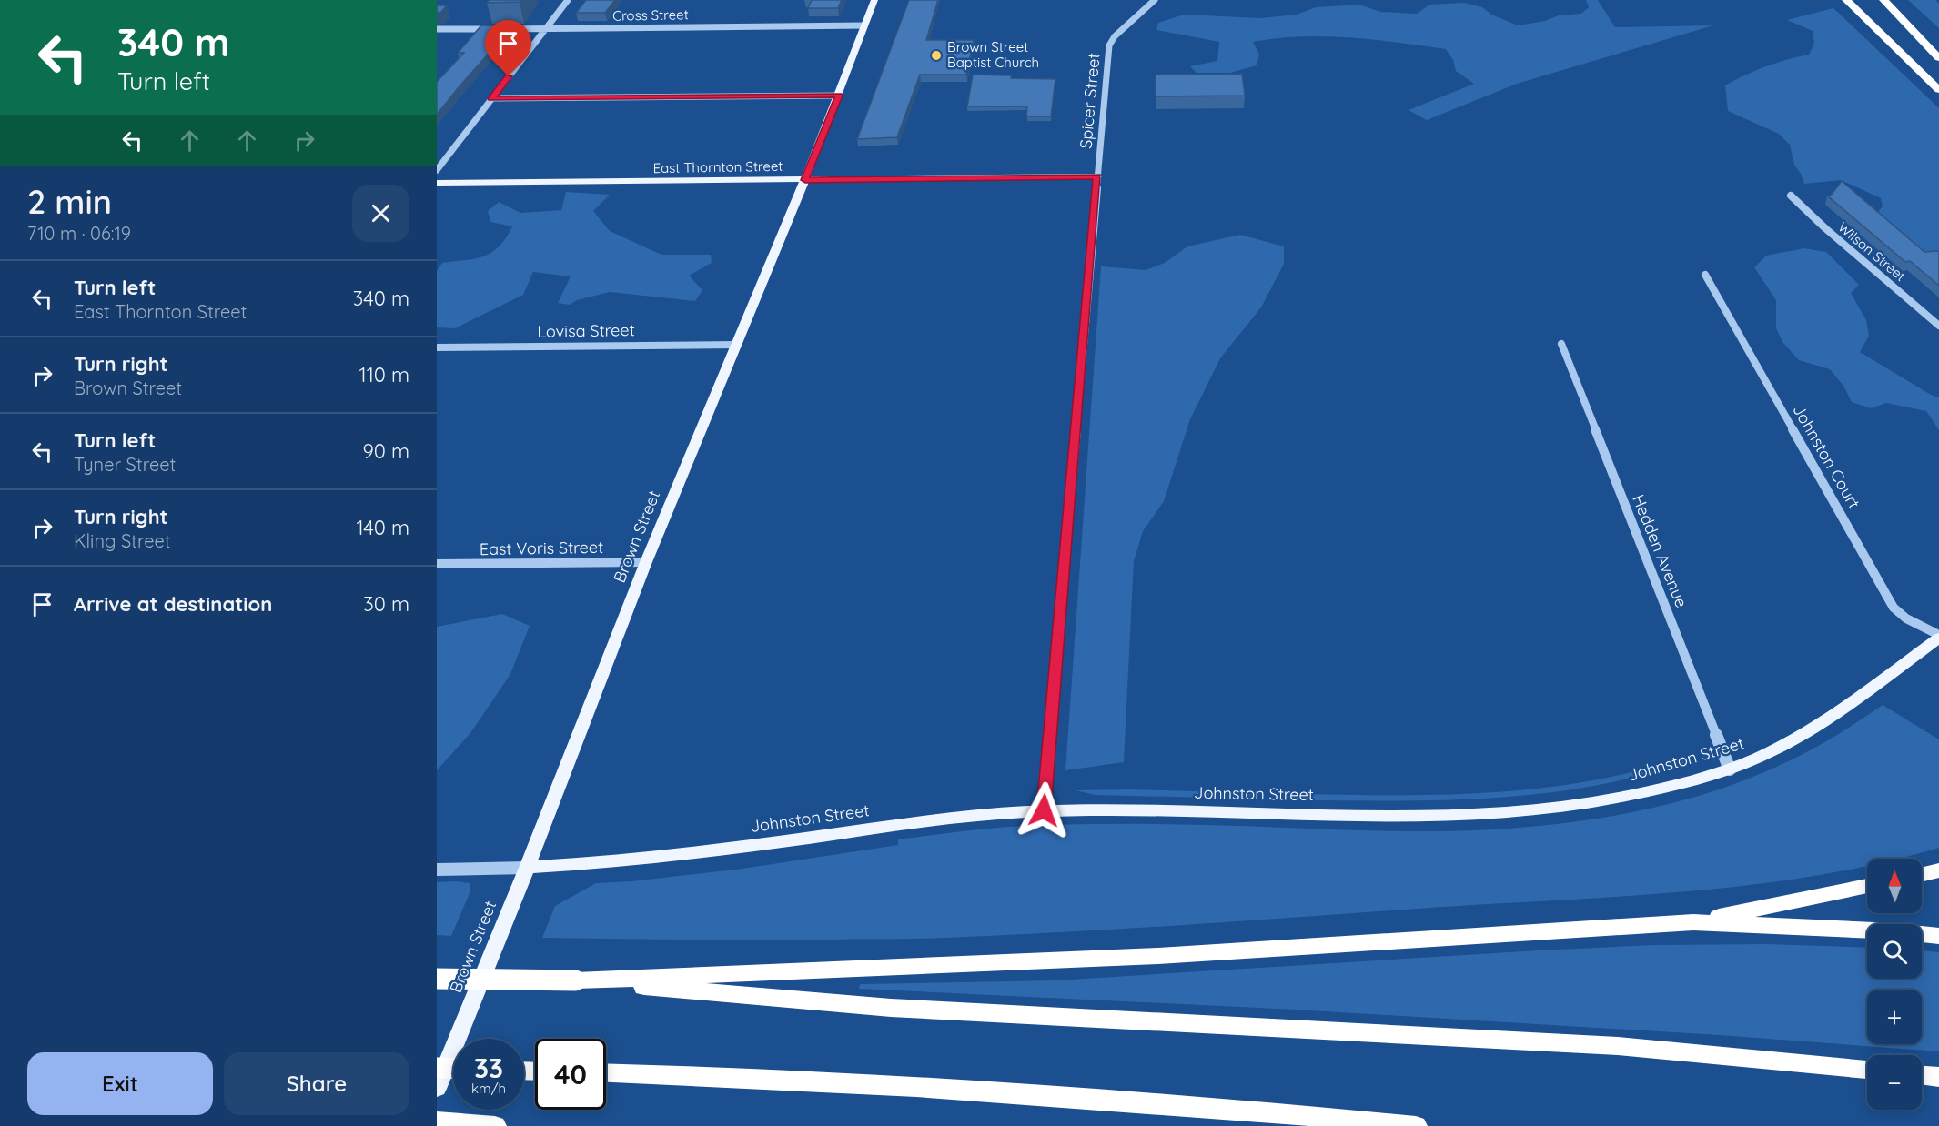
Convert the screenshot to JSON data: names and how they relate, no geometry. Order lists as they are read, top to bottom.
{
  "streets": {
    "main road": ["East Thornton Street", "Brown Street", "Johnston Street"],
    "street": [
      "Cross Street",
      "Spicer Street",
      "Wilson Street",
      "Lovisa Street",
      "Johnston Court",
      "East Voris Street",
      "Hedden Avenue"
    ]
  },
  "crossings": [
    ["Cross Street", "Brown Street"],
    ["Spicer Street", "East Thornton Street"],
    ["Spicer Street", "Johnston Street"],
    ["East Thornton Street", "Brown Street"],
    ["Lovisa Street", "Brown Street"],
    ["Johnston Court", "Johnston Street"],
    ["Brown Street", "East Voris Street"],
    ["Brown Street", "Johnston Street"],
    ["Hedden Avenue", "Johnston Street"]
  ],
  "places": ["Brown Street Baptist Church"],
  "north": "top",
  "page": {
    "turn": ["340 m", "Turn left"],
    "heading": ["2 min", "710 m · 06:19"],
    "list": [
      {
        "name": "Turn left",
        "note": "East Thornton Street",
        "value": "340 m"
      },
      {
        "name": "Turn right",
        "note": "Brown Street",
        "value": "110 m"
      },
      {
        "name": "Turn left",
        "note": "Tyner Street",
        "value": "90 m"
      },
      {
        "name": "Turn right",
        "note": "Kling Street",
        "value": "140 m"
      },
      {
        "name": "Arrive at destination",
        "value": "30 m"
      }
    ],
    "map_buttons": ["+", "−"],
    "speed": "33 km/h",
    "limit": "40",
    "buttons": ["Exit", "Share"]
  }
}
